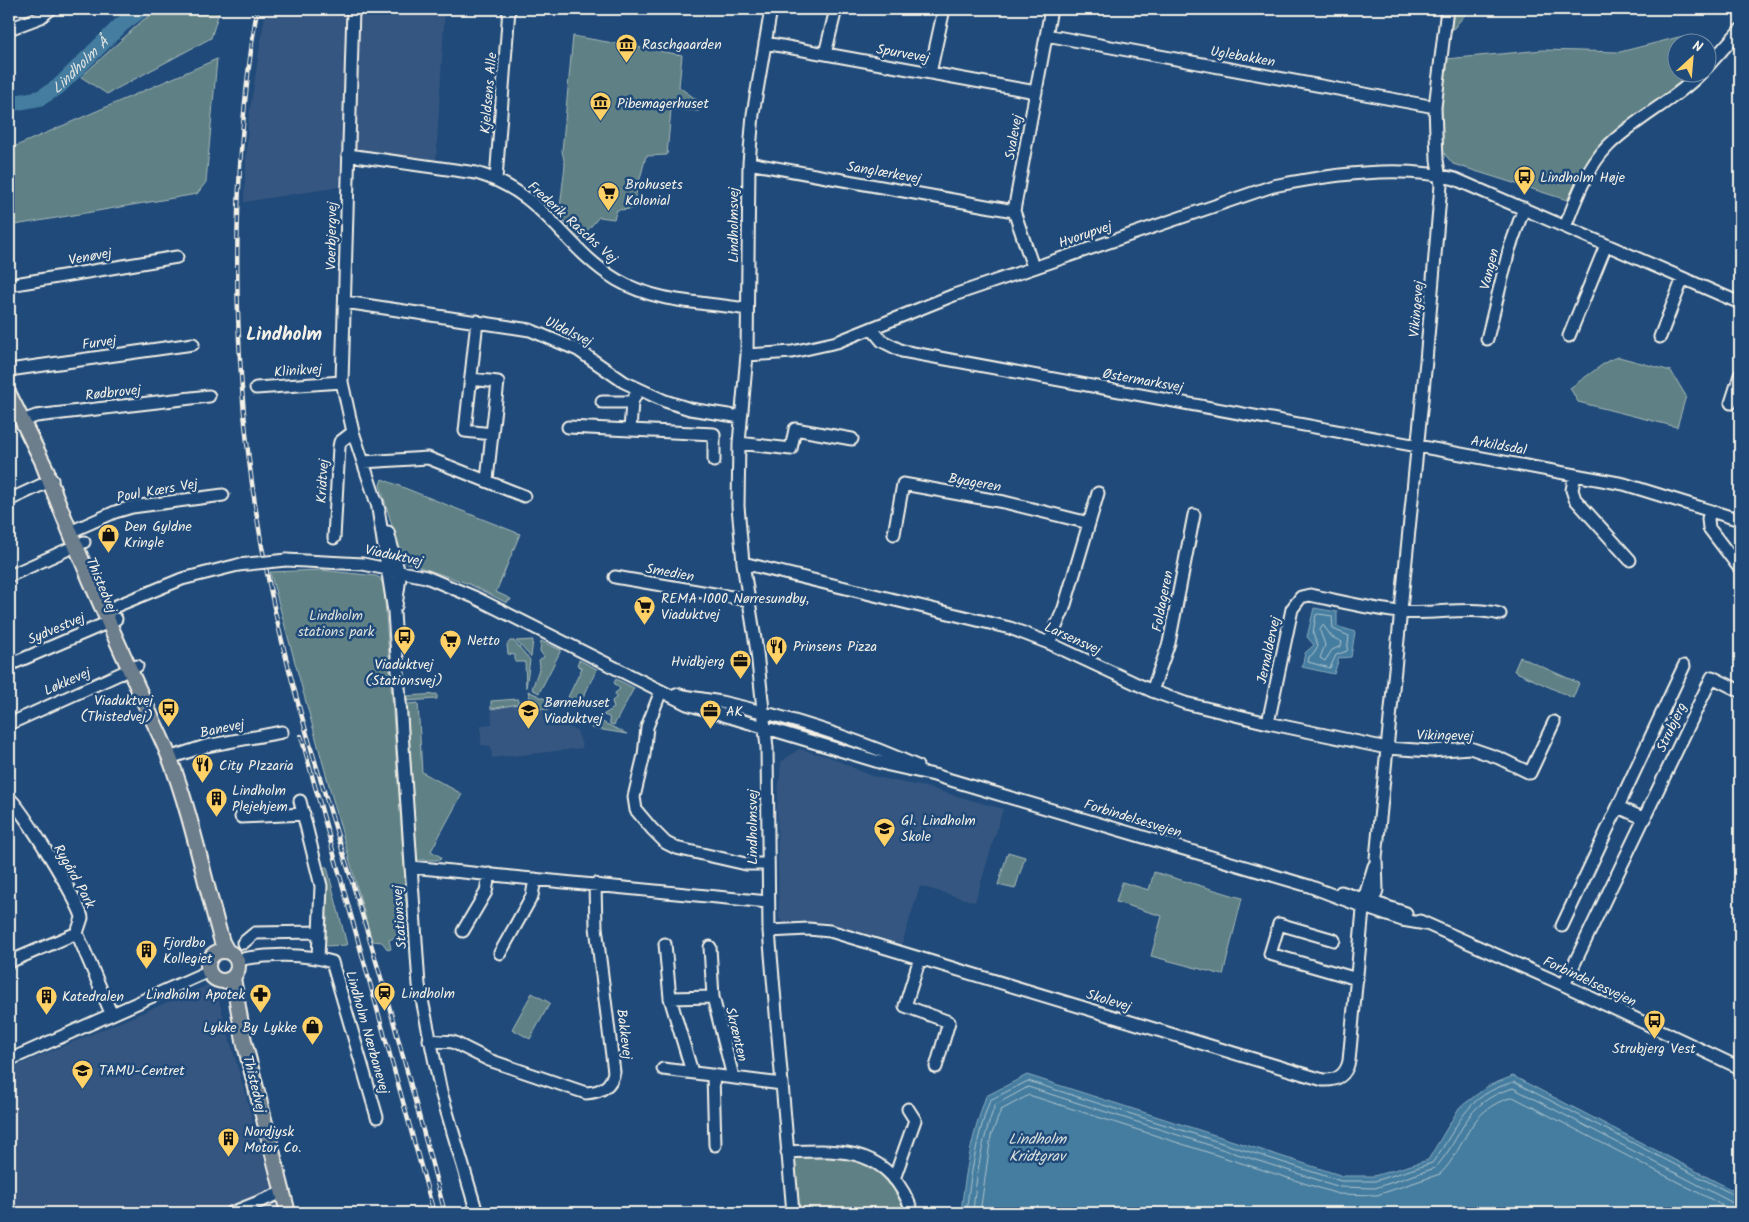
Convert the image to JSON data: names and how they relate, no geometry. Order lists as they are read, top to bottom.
{
  "streets": {
    "main road": ["Thistedvej"],
    "street": [
      "Spurvevej",
      "Uglebakken",
      "Kjeldsens Alle",
      "Svalevej",
      "Sanglærkevej",
      "Frederik Raschs Vej",
      "Lindholmsvej",
      "Hvorupvej",
      "Voerbjergvej",
      "Venøvej",
      "Vangen",
      "Vikingevej",
      "Uldalsvej",
      "Furvej",
      "Klinikvej",
      "Østermarksvej",
      "Rødbrovej",
      "Arkildsdal",
      "Kridtvej",
      "Byageren",
      "Poul Kærs Vej",
      "Viaduktvej",
      "Smedien",
      "Foldageren",
      "Sydvestvej",
      "Larsensvej",
      "Jernaldervej",
      "Løkkevej",
      "Strubjerg",
      "Banevej",
      "Forbindelsesvejen",
      "Rygård Park",
      "Stationsvej",
      "Skolevej",
      "Lindholm Nærbanevej",
      "Bakkevej",
      "Skrænten"
    ]
  },
  "crossings": [
    ["Spurvevej", "Svalevej"],
    ["Spurvevej", "Lindholmsvej"],
    ["Uglebakken", "Svalevej"],
    ["Uglebakken", "Vikingevej"],
    ["Kjeldsens Alle", "Frederik Raschs Vej"],
    ["Svalevej", "Sanglærkevej"],
    ["Svalevej", "Hvorupvej"],
    ["Sanglærkevej", "Lindholmsvej"],
    ["Frederik Raschs Vej", "Lindholmsvej"],
    ["Frederik Raschs Vej", "Voerbjergvej"],
    ["Lindholmsvej", "Hvorupvej"],
    ["Lindholmsvej", "Uldalsvej"],
    ["Lindholmsvej", "Viaduktvej"],
    ["Lindholmsvej", "Smedien"],
    ["Lindholmsvej", "Larsensvej"],
    ["Lindholmsvej", "Forbindelsesvejen"],
    ["Lindholmsvej", "Skolevej"],
    ["Lindholmsvej", "Skrænten"],
    ["Hvorupvej", "Vikingevej"],
    ["Hvorupvej", "Østermarksvej"],
    ["Voerbjergvej", "Uldalsvej"],
    ["Voerbjergvej", "Klinikvej"],
    ["Voerbjergvej", "Kridtvej"],
    ["Voerbjergvej", "Viaduktvej"],
    ["Voerbjergvej", "Stationsvej"],
    ["Vikingevej", "Østermarksvej"],
    ["Vikingevej", "Arkildsdal"],
    ["Vikingevej", "Larsensvej"],
    ["Vikingevej", "Jernaldervej"],
    ["Vikingevej", "Forbindelsesvejen"],
    ["Vikingevej", "Skolevej"],
    ["Østermarksvej", "Arkildsdal"],
    ["Rødbrovej", "Thistedvej"],
    ["Poul Kærs Vej", "Thistedvej"],
    ["Viaduktvej", "Thistedvej"],
    ["Viaduktvej", "Sydvestvej"],
    ["Viaduktvej", "Forbindelsesvejen"],
    ["Viaduktvej", "Stationsvej"],
    ["Thistedvej", "Sydvestvej"],
    ["Thistedvej", "Løkkevej"],
    ["Thistedvej", "Banevej"],
    ["Foldageren", "Larsensvej"],
    ["Larsensvej", "Jernaldervej"],
    ["Strubjerg", "Forbindelsesvejen"],
    ["Forbindelsesvejen", "Skolevej"],
    ["Stationsvej", "Bakkevej"]
  ],
  "districts": ["Lindholm"],
  "water": ["Lindholm Å", "Lindholm Kridtgrav"],
  "parks": ["Lindholm stations park"],
  "places": {
    "museum": ["Raschgaarden", "Pibemagerhuset"],
    "bus stop": [
      "Lindholm Høje",
      "Viaduktvej (Stationsvej)",
      "Viaduktvej (Thistedvej)",
      "Strubjerg Vest"
    ],
    "supermarket": ["Brohusets Kolonial", "REMA 1000 Nørresundby, Viaduktvej", "Netto"],
    "shop": ["Den Gyldne Kringle", "Lykke By Lykke"],
    "restaurant": ["Prinsens Pizza", "City PIzzaria"],
    "office": ["Hvidbjerg", "AK"],
    "school or university": ["Børnehuset Viaduktvej", "Gl. Lindholm Skole", "TAMU-Centret"],
    "building": [
      "Lindholm Plejehjem",
      "Fjordbo Kollegiet",
      "Katedralen",
      "Nordjysk Motor Co."
    ],
    "station": ["Lindholm"],
    "pharmacy": ["Lindholm Apotek"]
  },
  "north": "top right"
}
